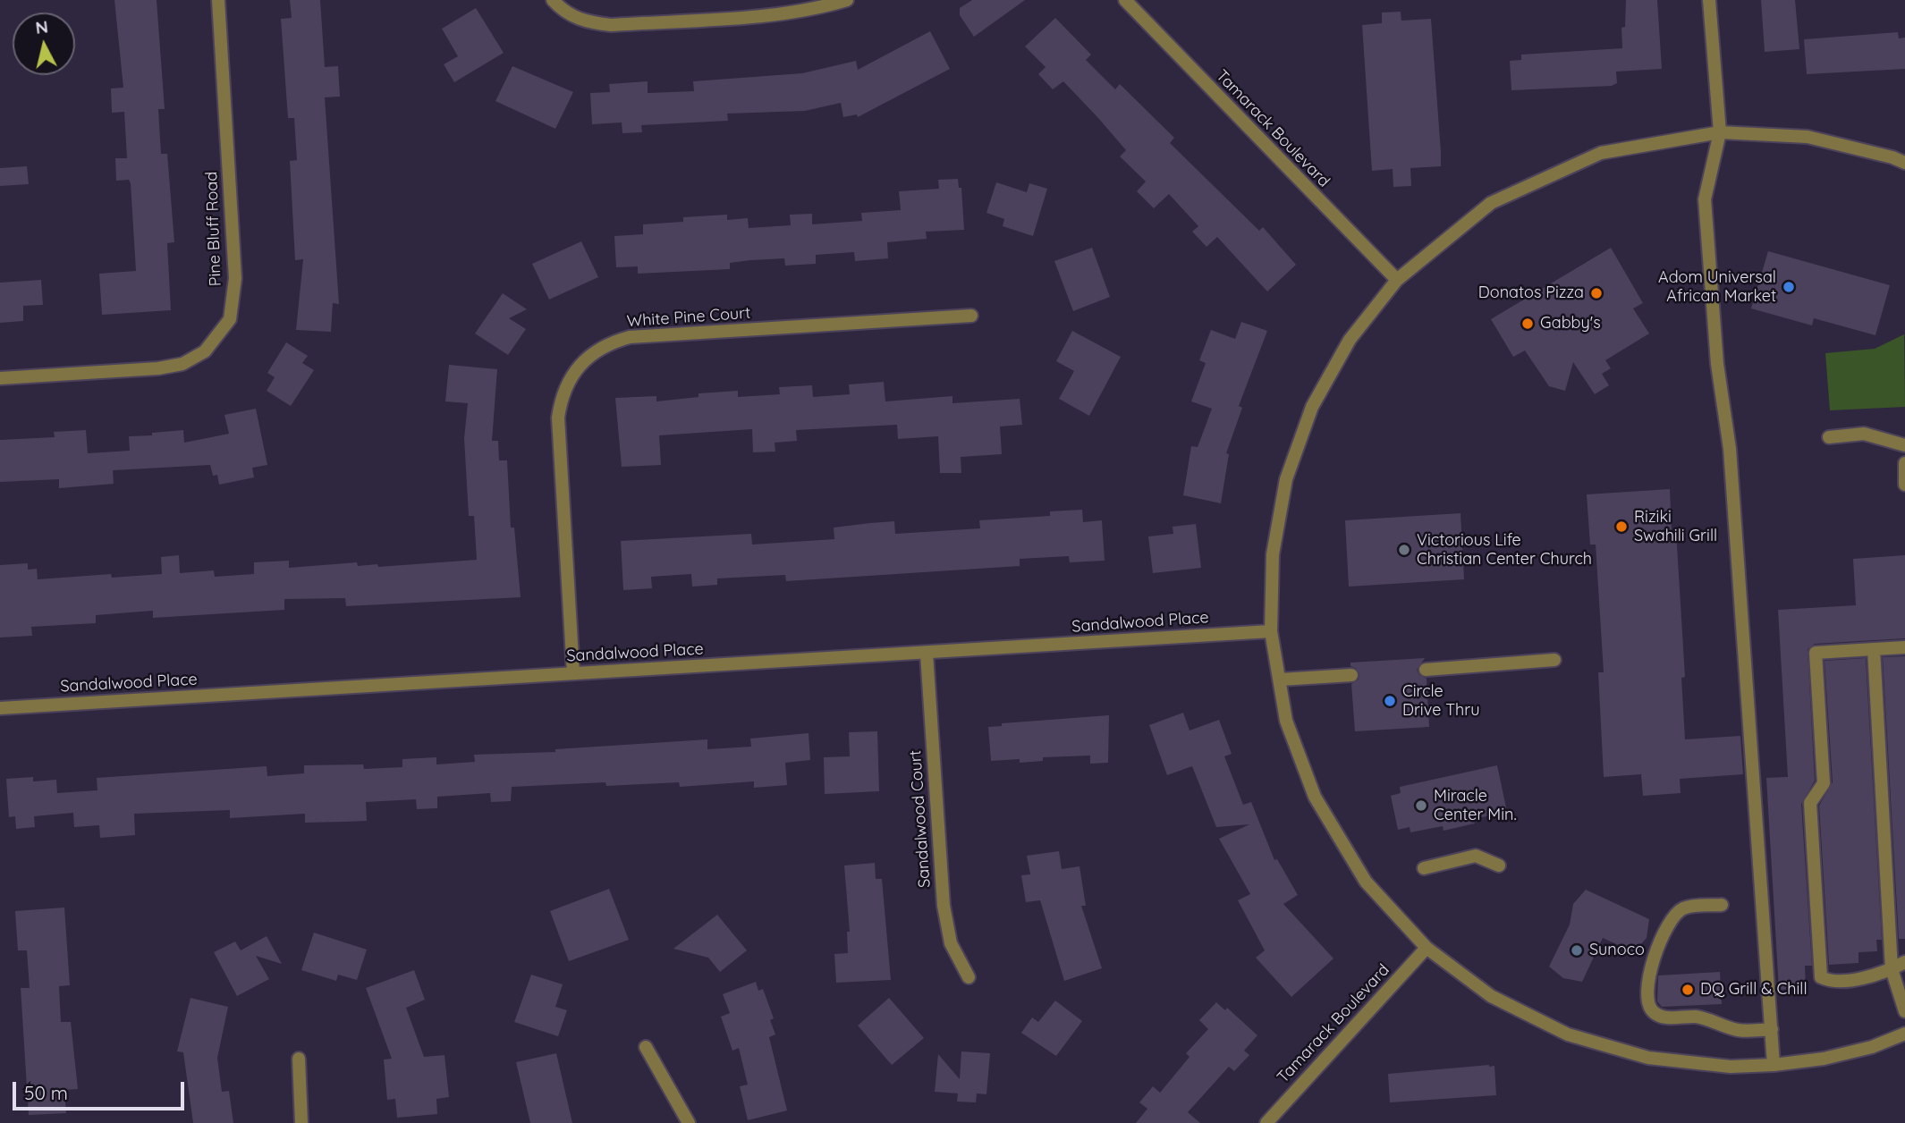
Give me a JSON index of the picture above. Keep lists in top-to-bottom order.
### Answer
{
  "streets": {
    "street": [
      "Tamarack Boulevard",
      "Pine Bluff Road",
      "White Pine Court",
      "Sandalwood Place",
      "Sandalwood Court"
    ]
  },
  "crossings": [
    ["White Pine Court", "Sandalwood Place"],
    ["Sandalwood Place", "Sandalwood Court"]
  ],
  "places": [
    "Adom Universal African Market",
    "Donatos Pizza",
    "Gabby's",
    "Riziki Swahili Grill",
    "Victorious Life Christian Center Church",
    "Circle Drive Thru",
    "Miracle Center Min.",
    "Sunoco",
    "DQ Grill & Chill"
  ],
  "scale_bar": "50 m",
  "north": "top"
}
